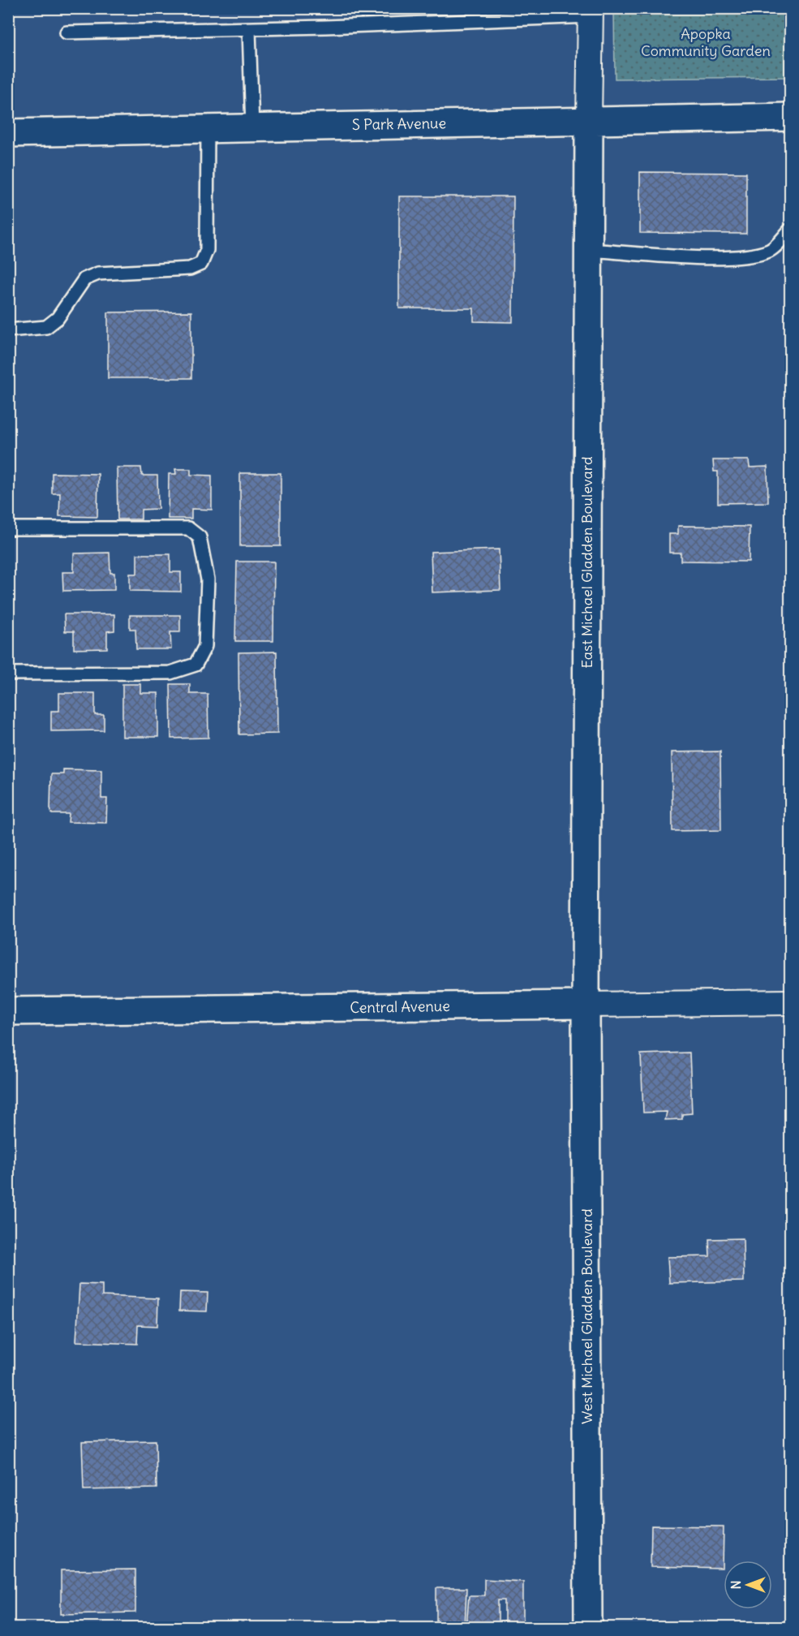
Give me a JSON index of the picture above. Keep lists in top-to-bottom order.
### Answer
{
  "streets": {
    "main road": [
      "S Park Avenue",
      "East Michael Gladden Boulevard",
      "Central Avenue",
      "West Michael Gladden Boulevard"
    ]
  },
  "crossings": [
    ["S Park Avenue", "East Michael Gladden Boulevard"],
    ["East Michael Gladden Boulevard", "Central Avenue"],
    ["East Michael Gladden Boulevard", "West Michael Gladden Boulevard"],
    ["Central Avenue", "West Michael Gladden Boulevard"]
  ],
  "parks": ["Apopka Community Garden"],
  "north": "left"
}
